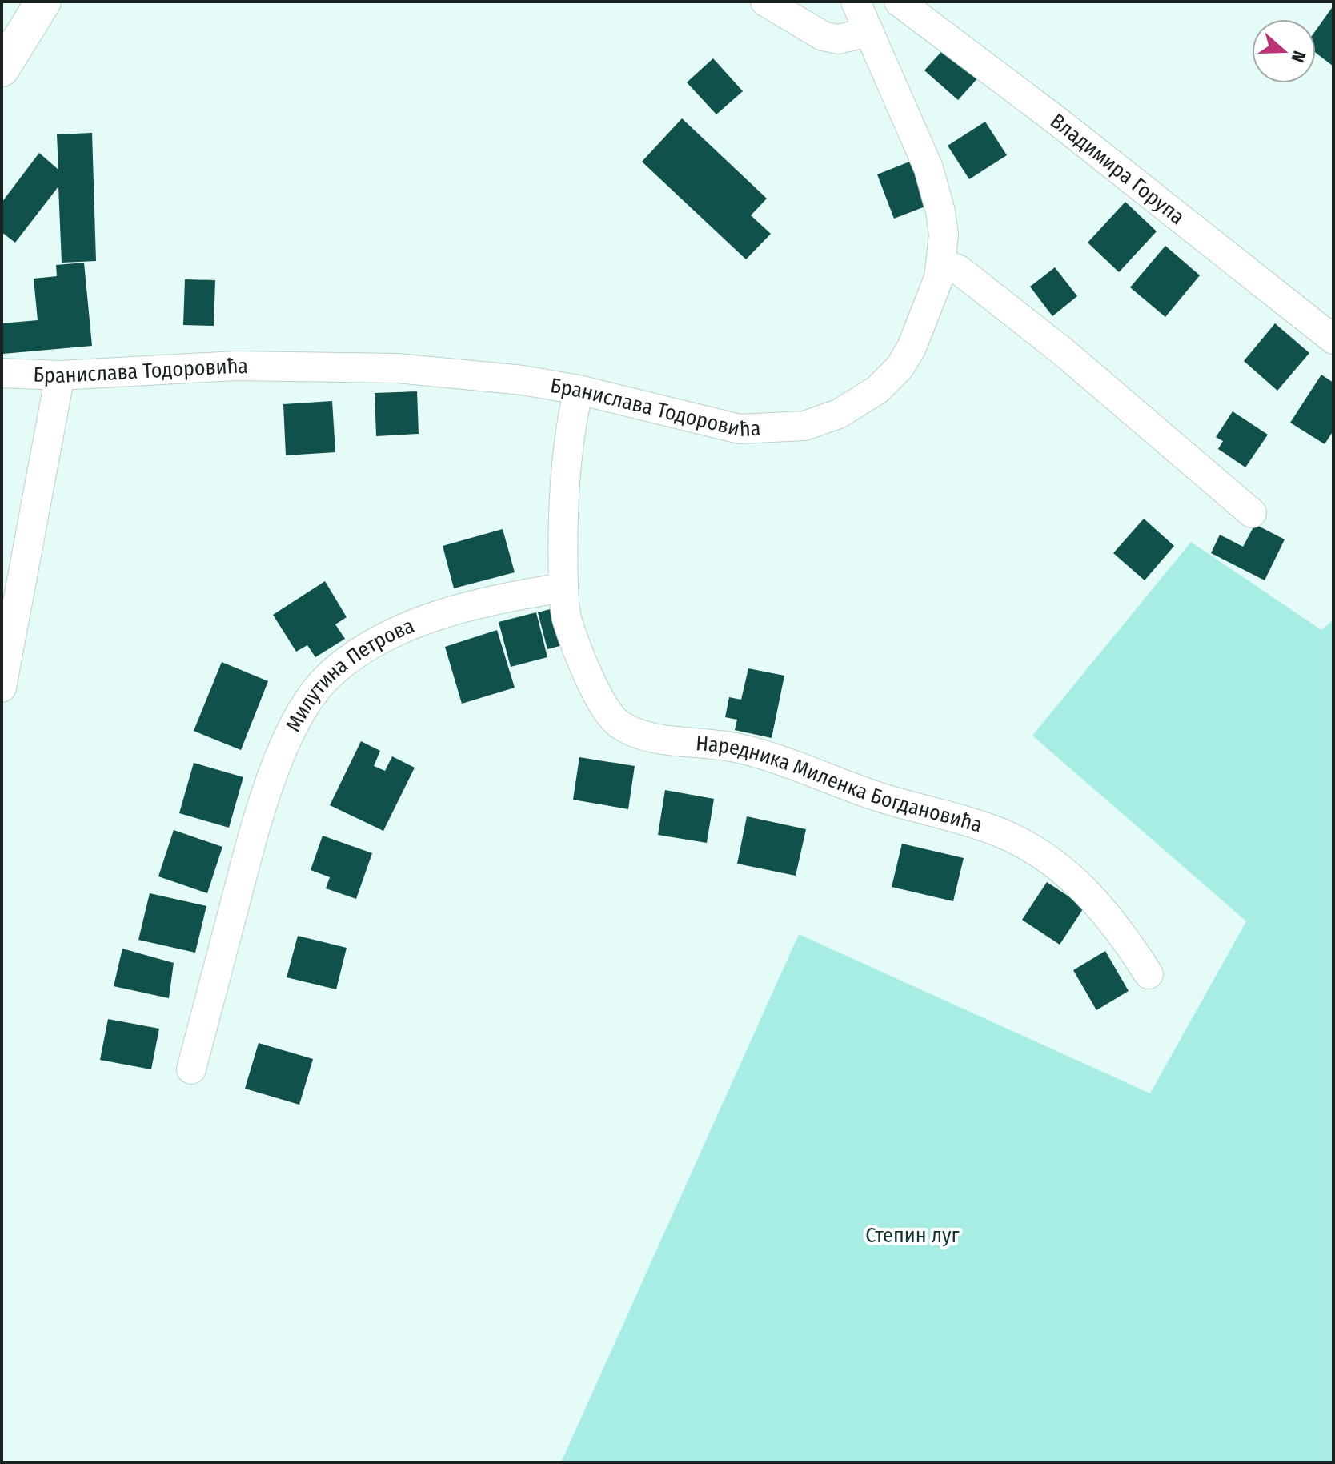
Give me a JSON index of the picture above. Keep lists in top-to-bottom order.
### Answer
{
  "streets": {
    "street": [
      "Владимира Горупа",
      "Бранислава Тодоровића",
      "Милутина Петрова",
      "Наредника Миленка Богдановића"
    ]
  },
  "crossings": [
    ["Милутина Петрова", "Наредника Миленка Богдановића"]
  ],
  "parks": ["Степин луг"],
  "north": "right"
}
